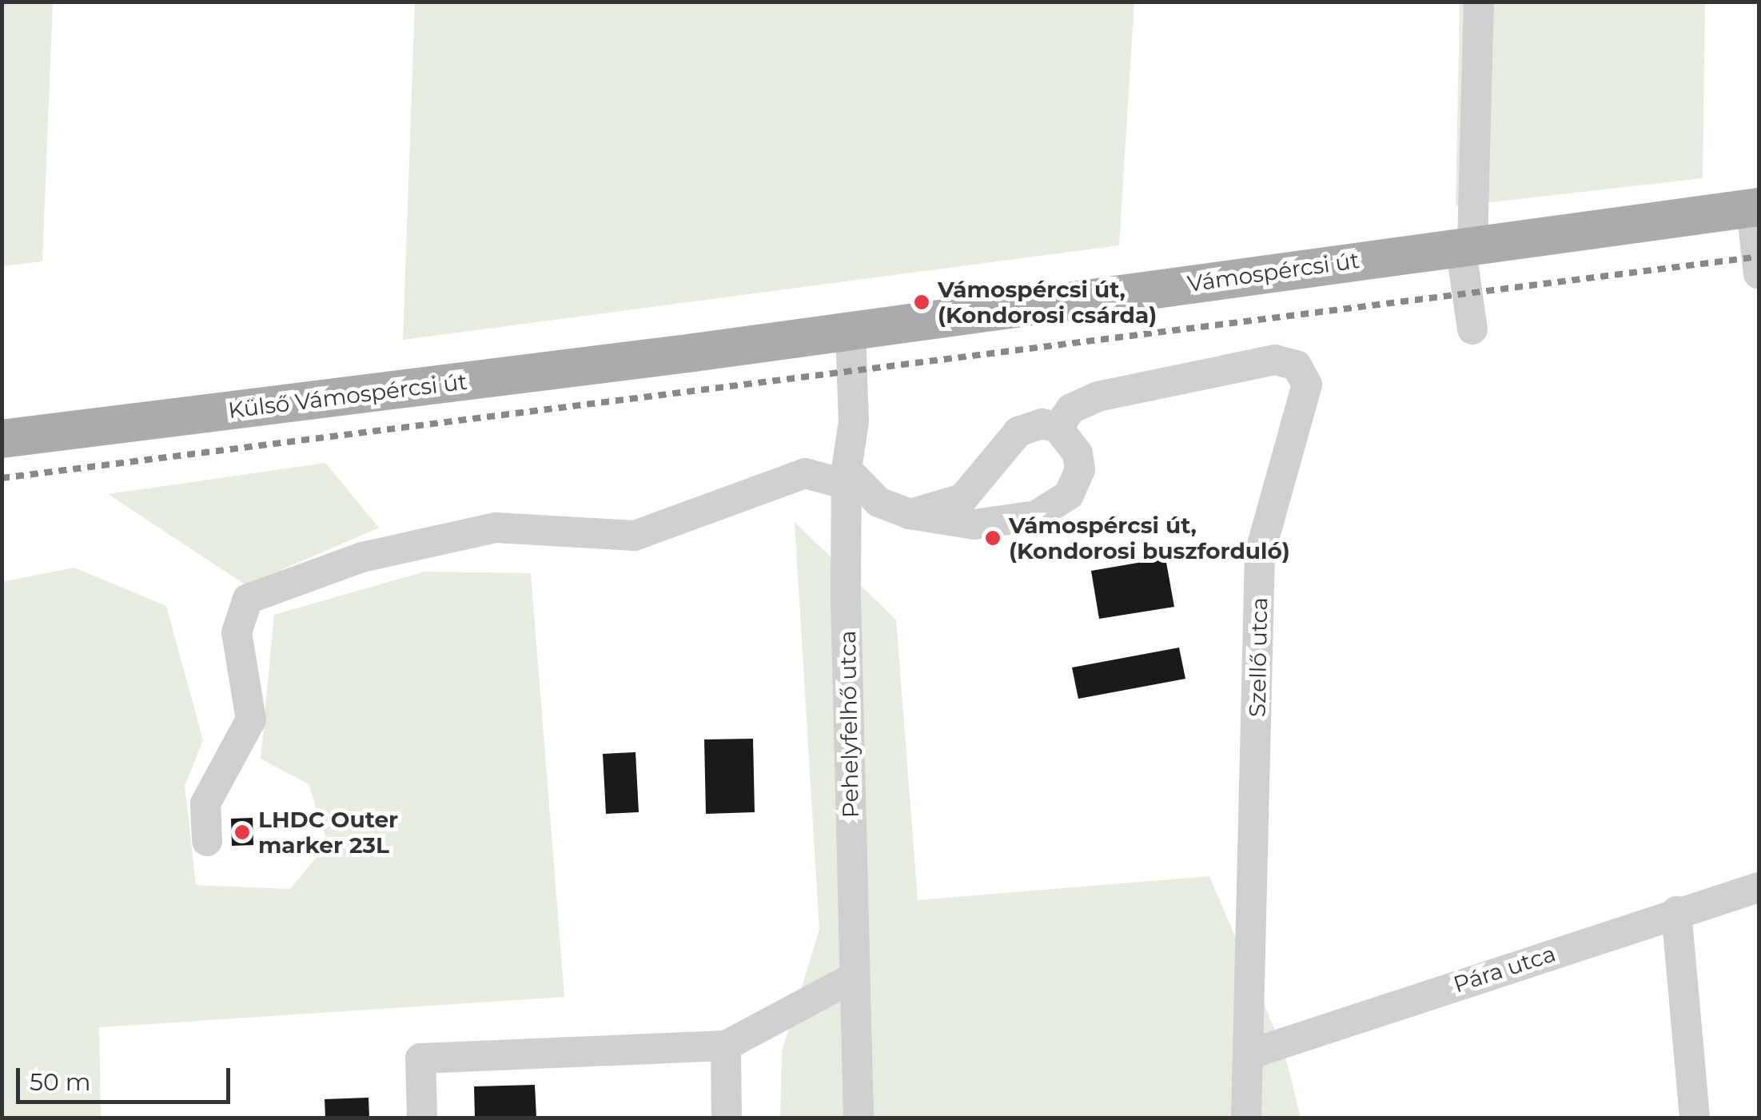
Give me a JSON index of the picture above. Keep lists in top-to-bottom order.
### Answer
{
  "streets": {
    "main road": ["Vámospércsi út", "Külső Vámospércsi út"],
    "street": ["Szellő utca", "Pehelyfelhő utca", "Pára utca"]
  },
  "crossings": [
    ["Vámospércsi út", "Külső Vámospércsi út"],
    ["Vámospércsi út", "Pehelyfelhő utca"],
    ["Szellő utca", "Pára utca"]
  ],
  "places": ["Vámospércsi út, (Kondorosi csárda)", "Vámospércsi út, (Kondorosi buszforduló)", "LHDC Outer marker 23L"],
  "scale_bar": "50 m"
}
